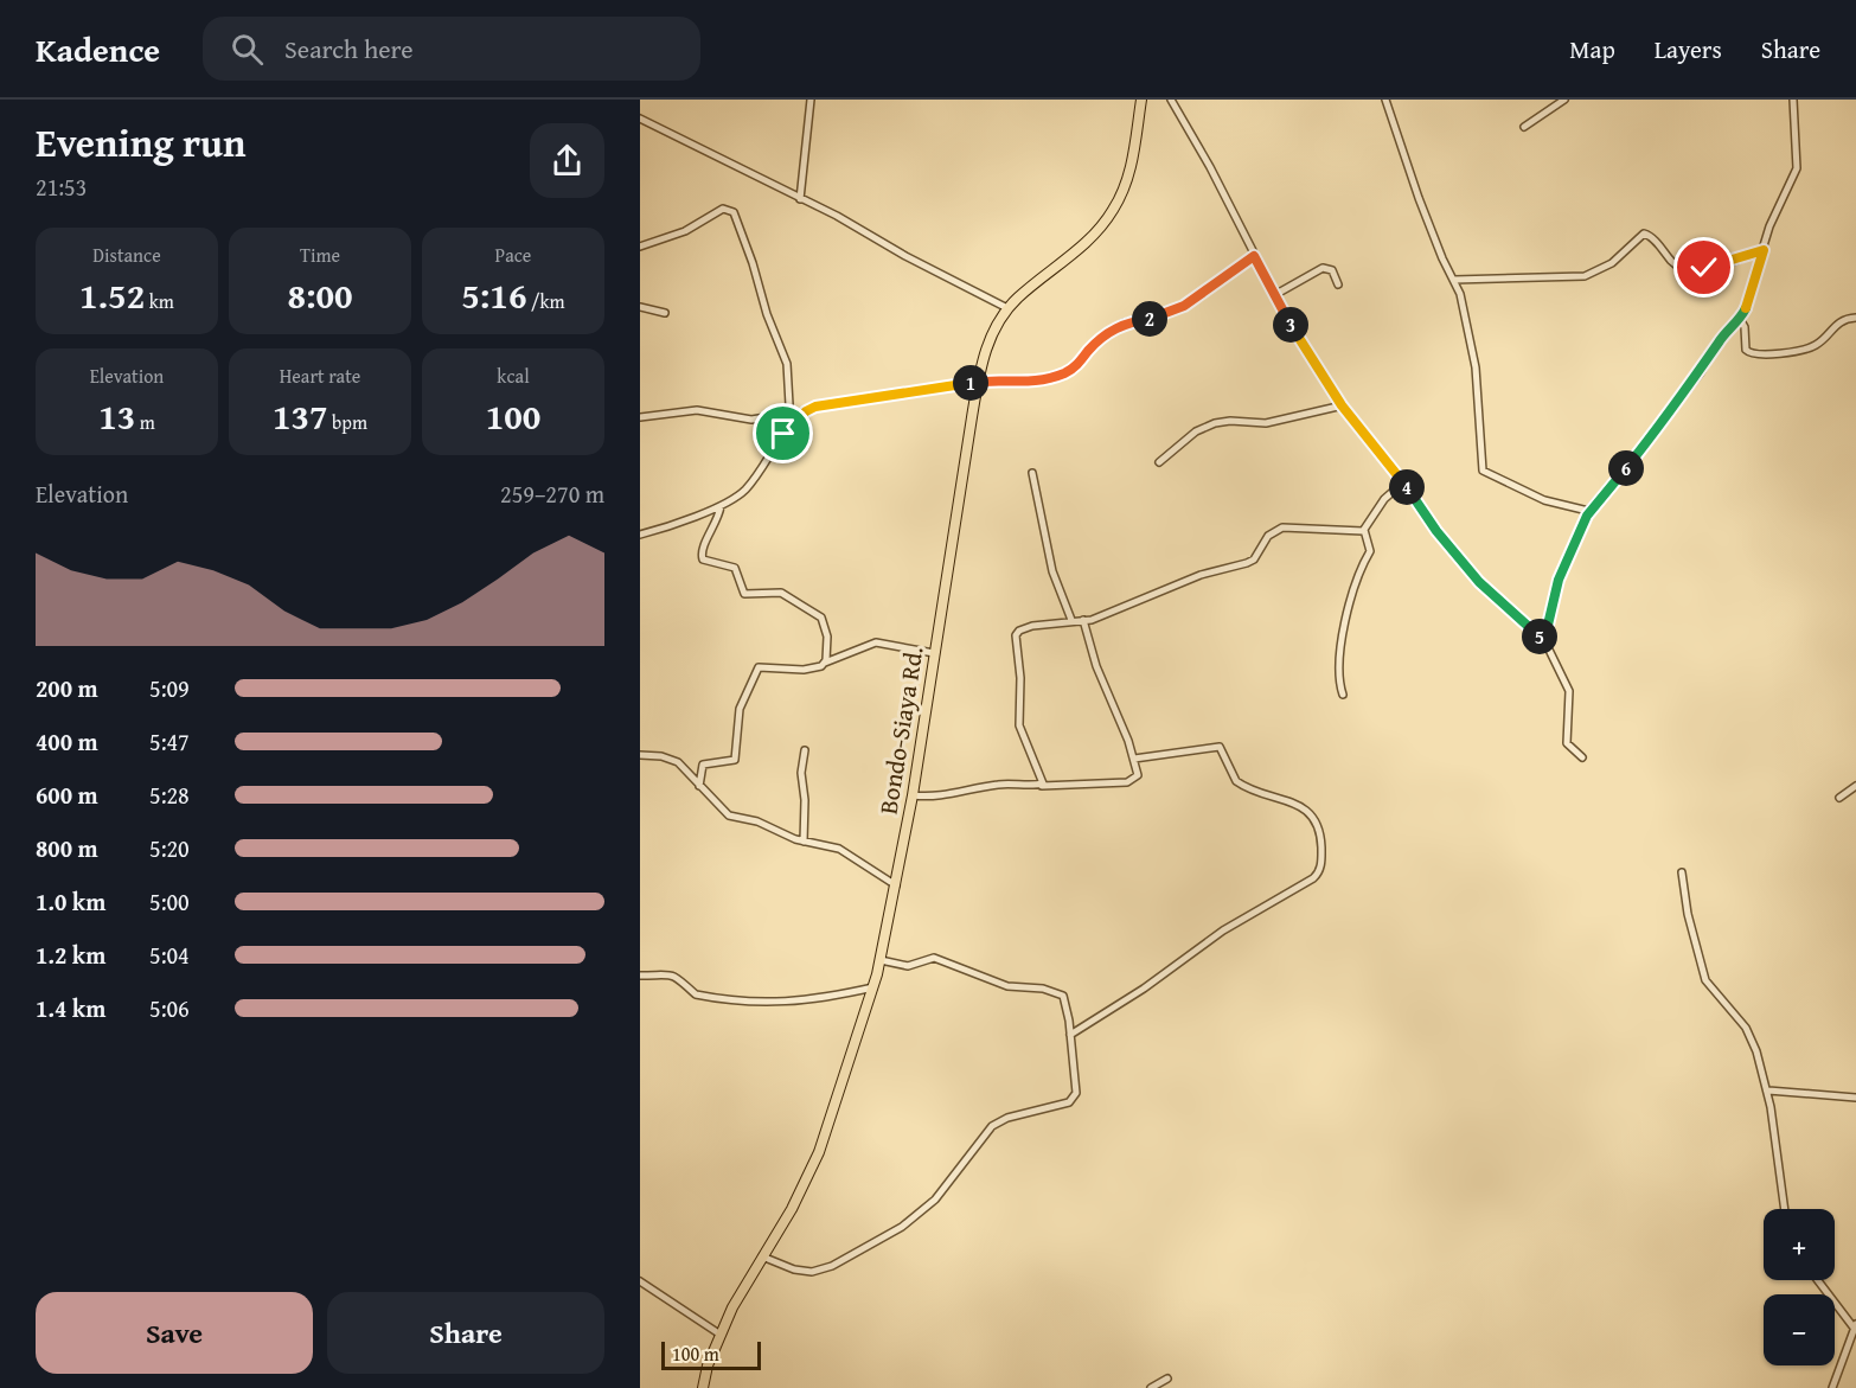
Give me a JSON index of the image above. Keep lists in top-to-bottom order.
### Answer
{
  "streets": {
    "highway": ["Bondo-Siaya Rd."]
  },
  "scale_bar": "100 m",
  "page": {
    "header": "Kadence",
    "search": "Search here",
    "nav": ["Map", "Layers", "Share"],
    "heading": ["Evening run", "21:53"],
    "stats": [
      ["Distance", "1.52 km"],
      ["Time", "8:00"],
      ["Pace", "5:16 /km"],
      ["Elevation", "13 m"],
      ["Heart rate", "137 bpm"],
      ["kcal", "100"]
    ],
    "pins": [
      "2",
      "3",
      "1",
      "6",
      "4",
      "5"
    ],
    "chart": ["Elevation", "259–270 m"],
    "list": [
      {
        "name": "200 m",
        "note": "5:09"
      },
      {
        "name": "400 m",
        "note": "5:47"
      },
      {
        "name": "600 m",
        "note": "5:28"
      },
      {
        "name": "800 m",
        "note": "5:20"
      },
      {
        "name": "1.0 km",
        "note": "5:00"
      },
      {
        "name": "1.2 km",
        "note": "5:04"
      },
      {
        "name": "1.4 km",
        "note": "5:06"
      }
    ],
    "map_buttons": ["+", "−"],
    "buttons": ["Save", "Share"],
    "scale": "100 m"
  }
}
